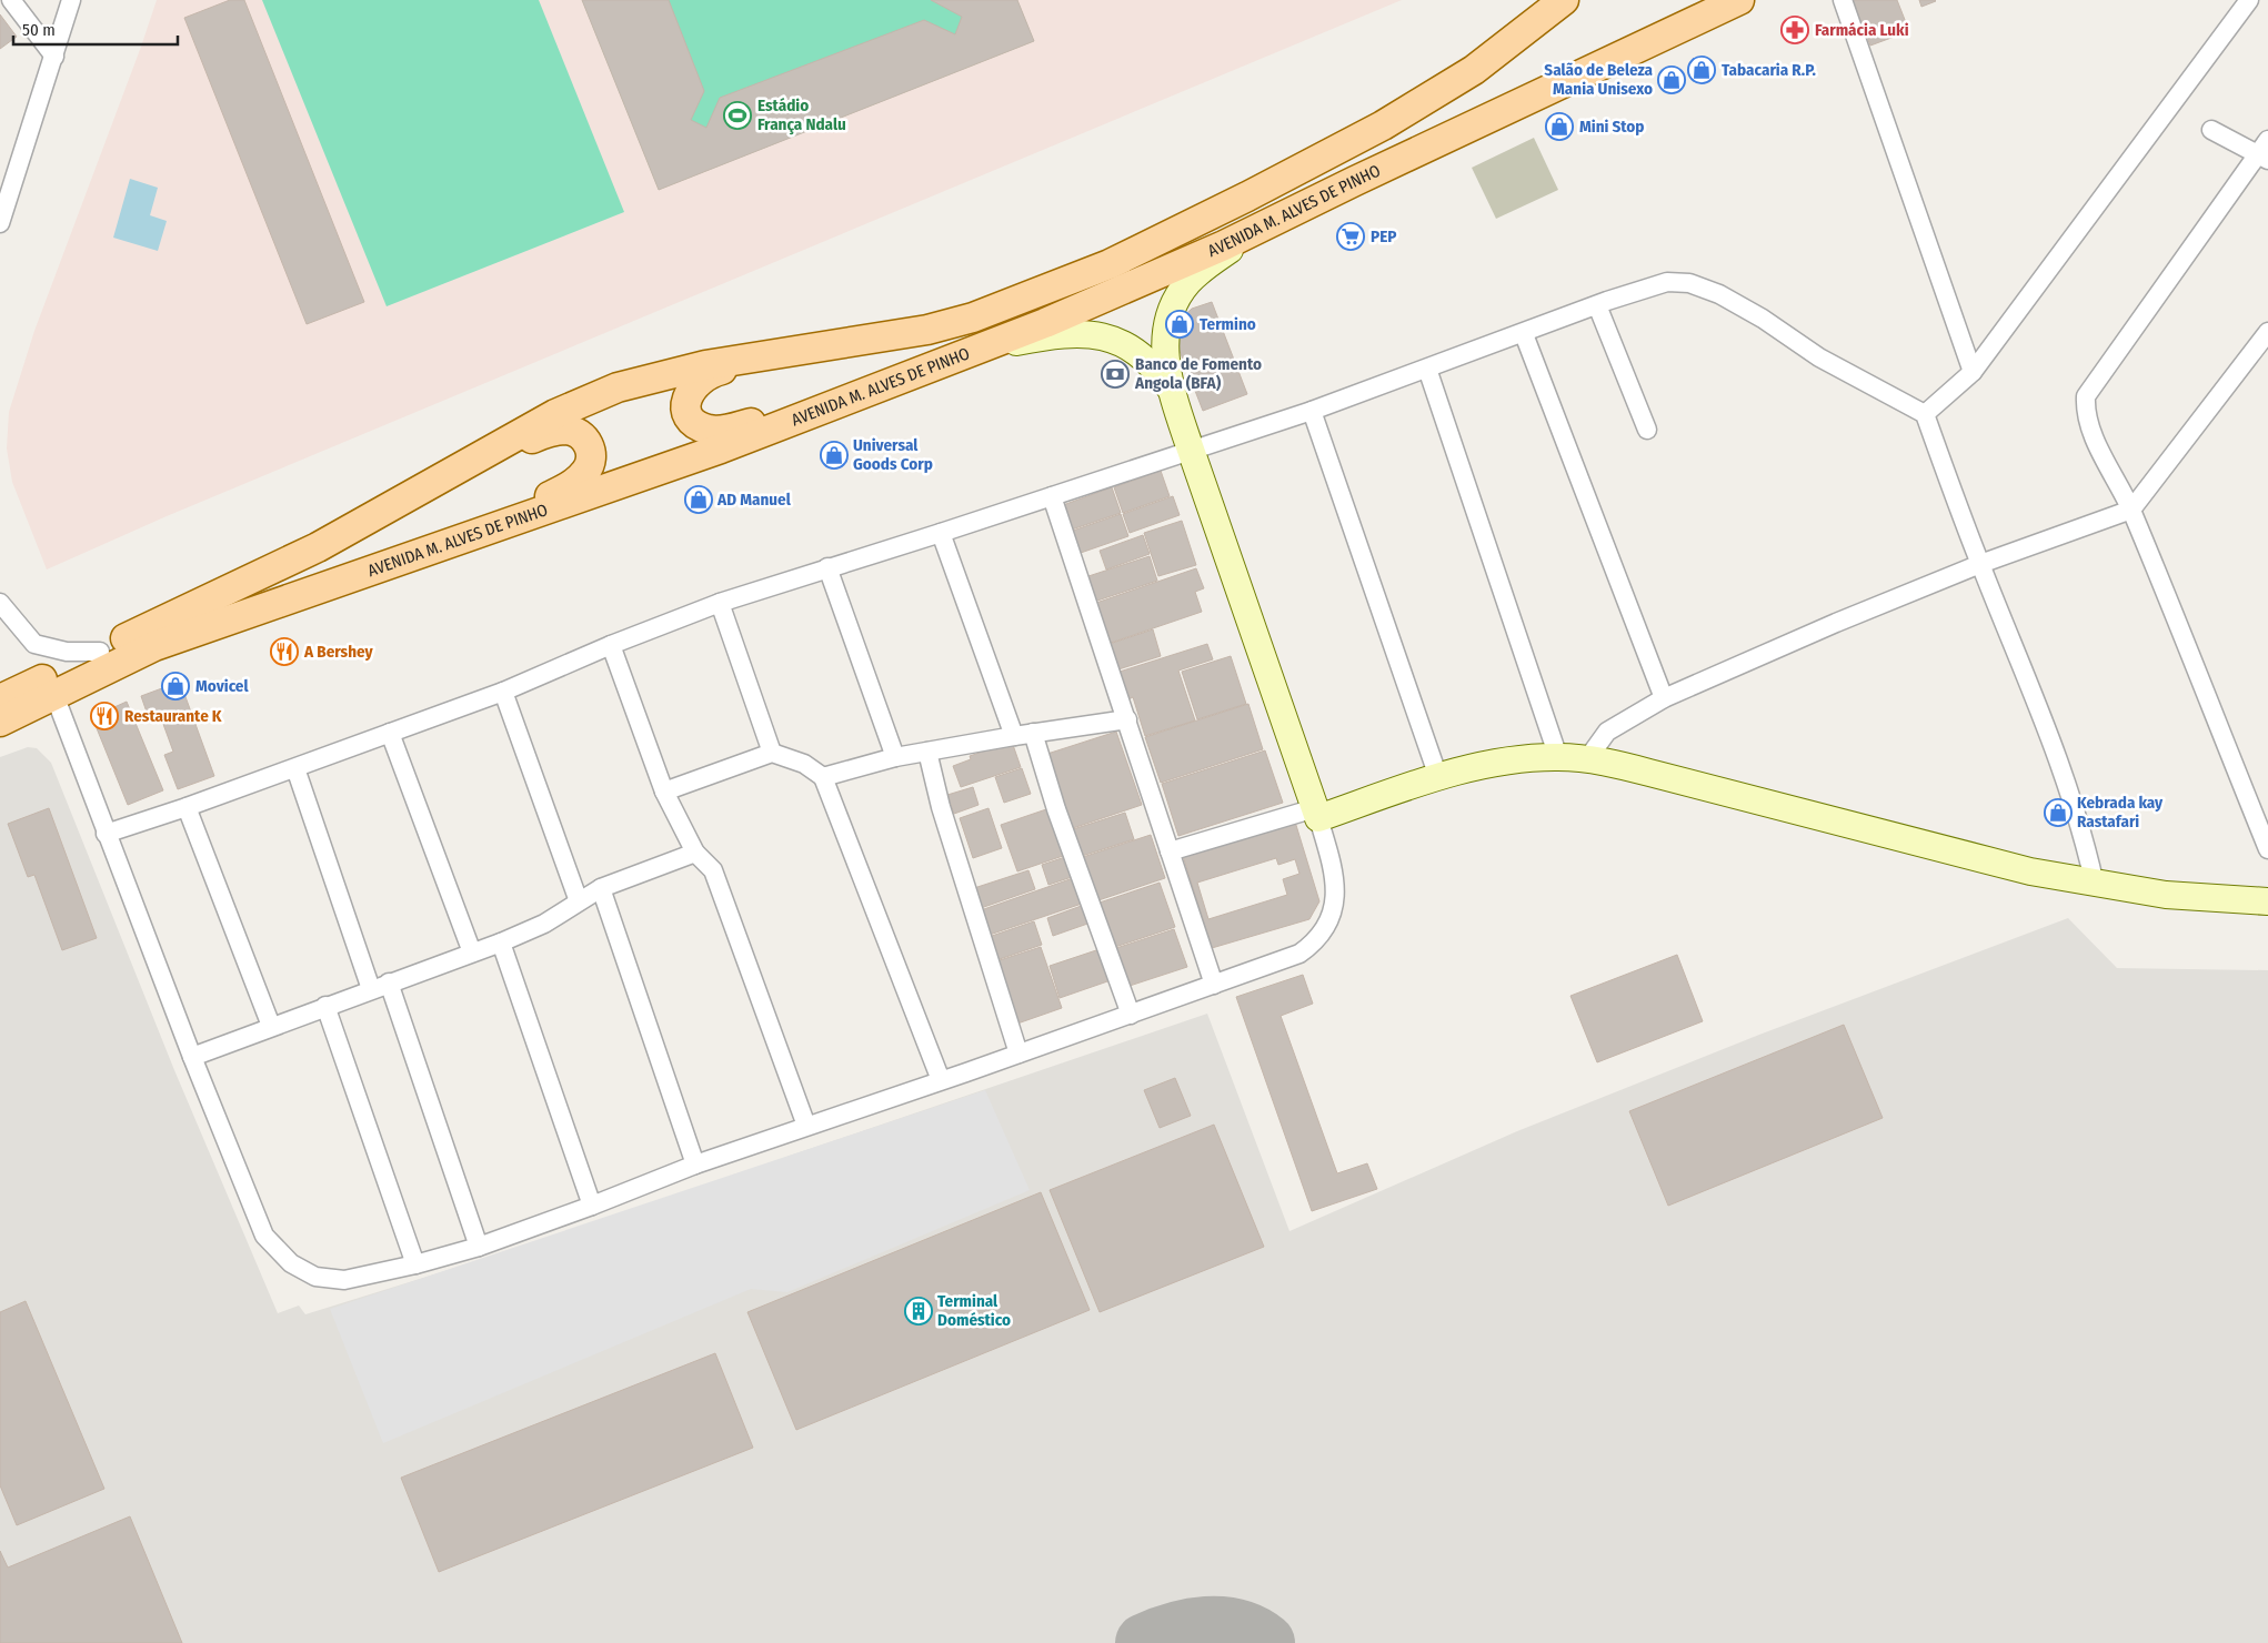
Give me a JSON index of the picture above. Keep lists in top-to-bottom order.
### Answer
{
  "streets": {
    "main road": ["AVENIDA M. ALVES DE PINHO"]
  },
  "places": {
    "pharmacy": ["Farmácia Luki"],
    "shop": [
      "Tabacaria R.P.",
      "Salão de Beleza Mania Unisexo",
      "Mini Stop",
      "Termino",
      "Universal Goods Corp",
      "AD Manuel",
      "Movicel",
      "Kebrada kay Rastafari"
    ],
    "sports": ["Estádio França Ndalu"],
    "supermarket": ["PEP"],
    "bank": ["Banco de Fomento Angola (BFA)"],
    "restaurant": ["A Bershey", "Restaurante K"],
    "building": ["Terminal Doméstico"]
  },
  "scale_bar": "50 m"
}
